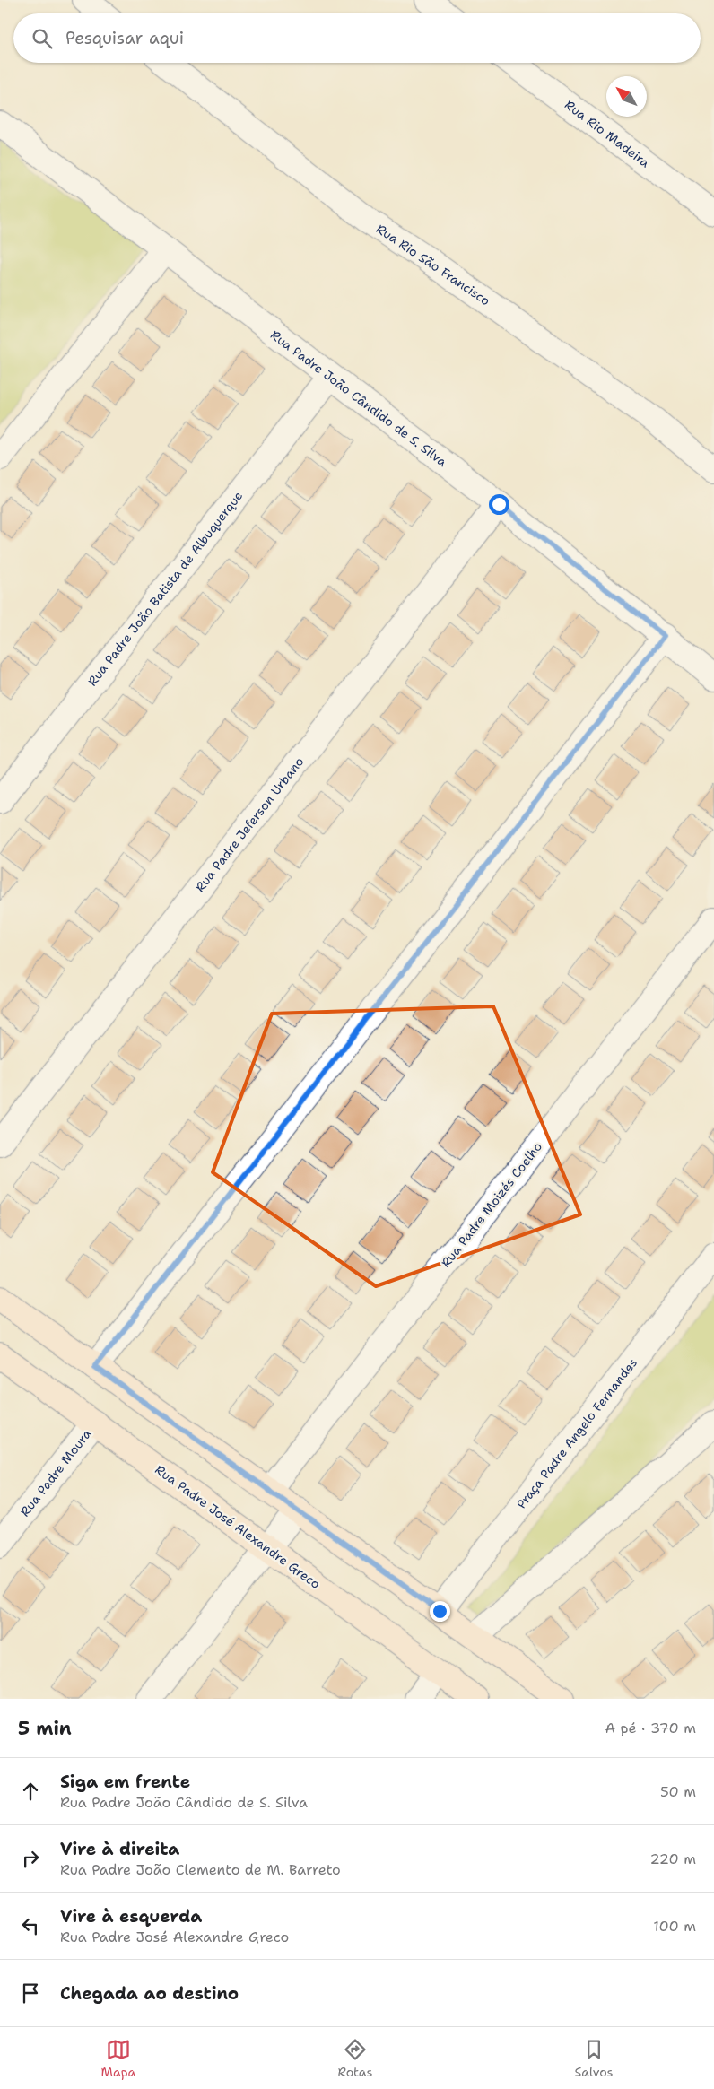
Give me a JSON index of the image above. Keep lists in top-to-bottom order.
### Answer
{
  "streets": {
    "street": [
      "Rua Rio Madeira",
      "Rua Rio São Francisco",
      "Rua Padre João Cândido de S. Silva",
      "Rua Padre João Batista de Albuquerque",
      "Rua Padre Jeferson Urbano",
      "Rua Padre Moizés Coelho",
      "Praça Padre Angelo Fernandes",
      "Rua Padre Moura",
      "Rua Padre José Alexandre Greco"
    ]
  },
  "crossings": [
    ["Rua Padre João Cândido de S. Silva", "Rua Padre João Batista de Albuquerque"],
    ["Rua Padre João Cândido de S. Silva", "Rua Padre Jeferson Urbano"],
    ["Rua Padre Moura", "Rua Padre José Alexandre Greco"]
  ],
  "north": "top left",
  "page": {
    "search": "Pesquisar aqui",
    "heading": ["5 min", "A pé · 370 m"],
    "list": [
      ["Siga em frente", "Rua Padre João Cândido de S. Silva", "50 m"],
      ["Vire à direita", "Rua Padre João Clemento de M. Barreto", "220 m"],
      ["Vire à esquerda", "Rua Padre José Alexandre Greco", "100 m"],
      "Chegada ao destino"
    ],
    "nav": ["Mapa", "Rotas", "Salvos"]
  }
}
